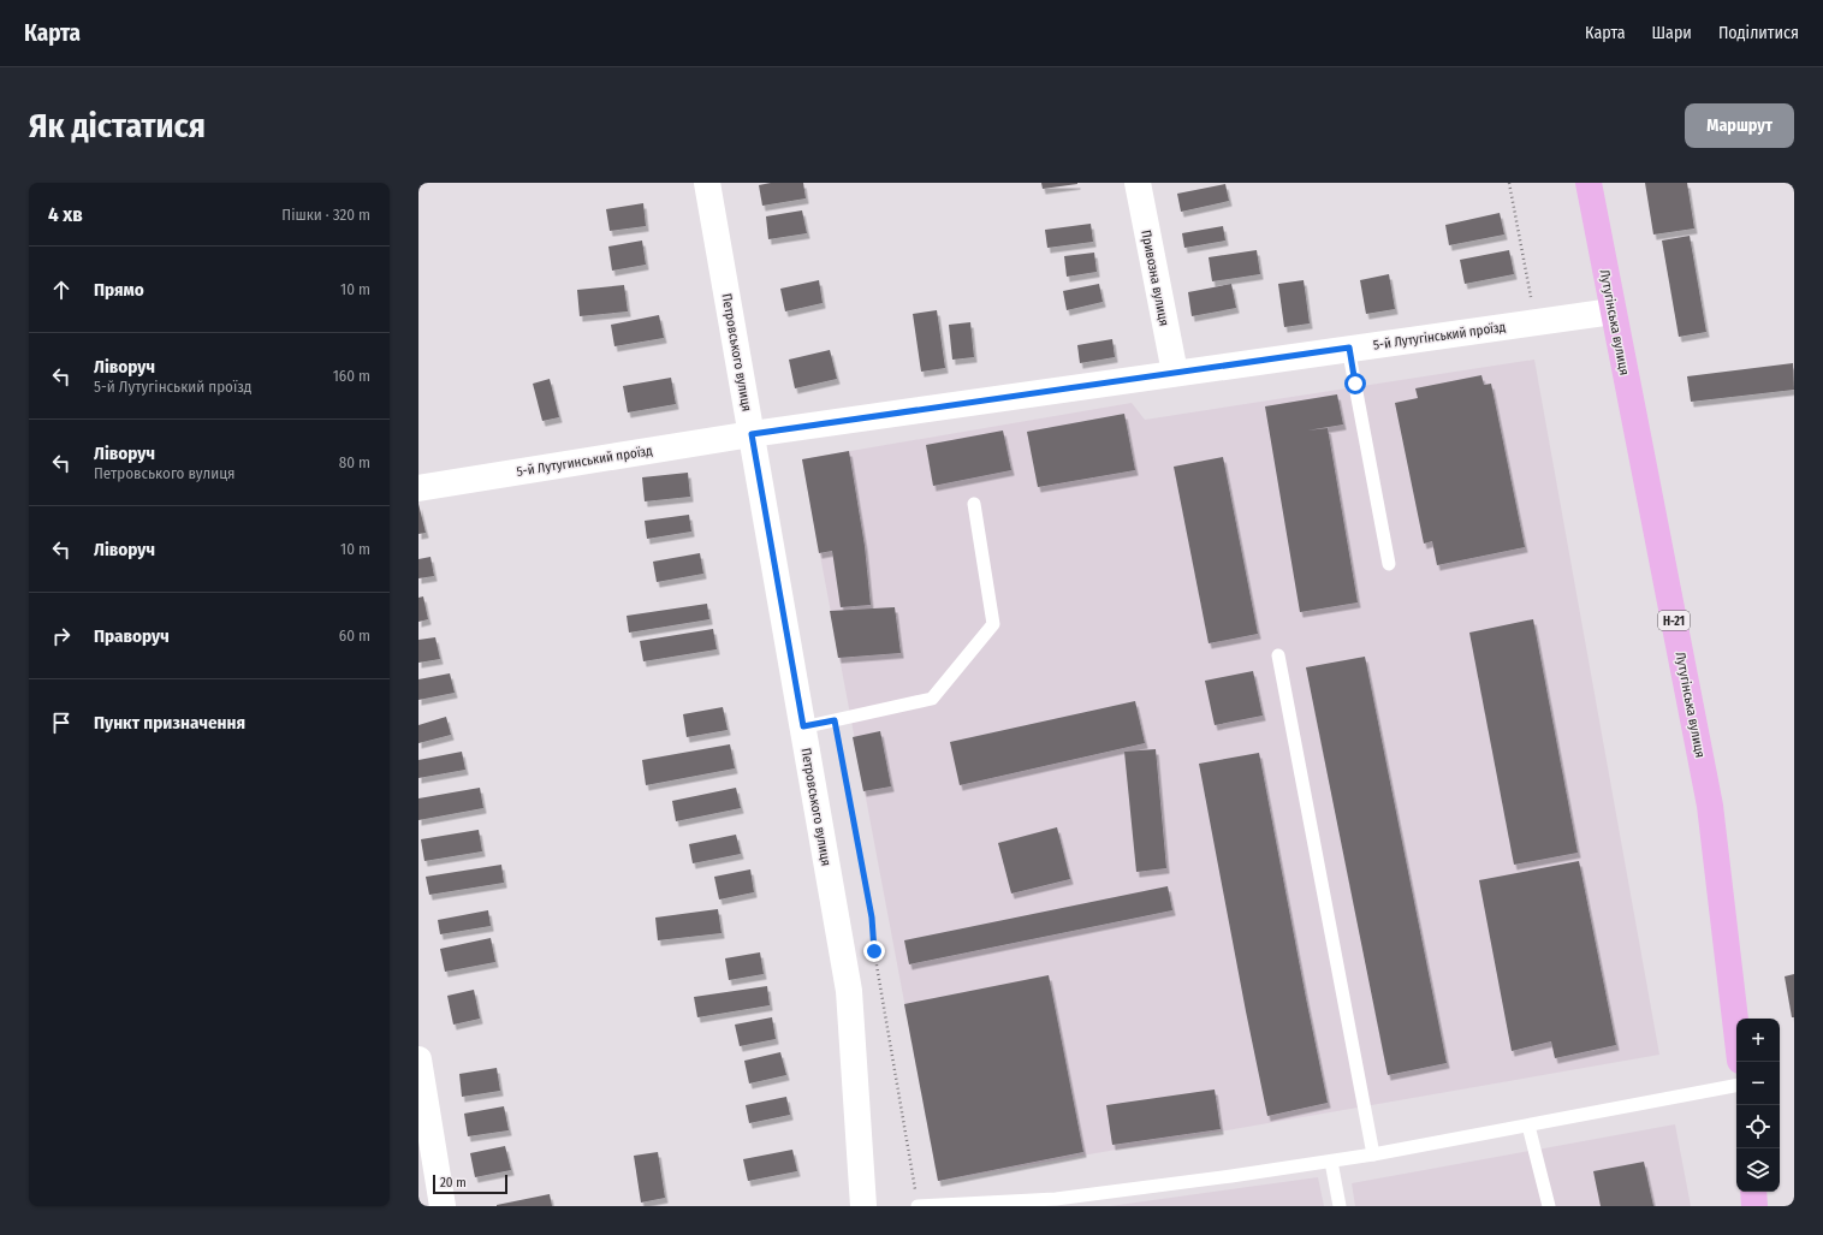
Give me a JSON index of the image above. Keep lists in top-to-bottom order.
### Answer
{
  "streets": {
    "main road": ["Лутугінська вулиця", "Н-21"],
    "street": [
      "Привозна вулиця",
      "5-й Лутугінський проїзд",
      "Петровського вулиця",
      "5-й Лутугинський проїзд"
    ]
  },
  "crossings": [
    ["Привозна вулиця", "5-й Лутугінський проїзд"],
    ["Лутугінська вулиця", "5-й Лутугінський проїзд"],
    ["5-й Лутугінський проїзд", "Петровського вулиця"],
    ["5-й Лутугінський проїзд", "5-й Лутугинський проїзд"],
    ["Петровського вулиця", "5-й Лутугинський проїзд"]
  ],
  "scale_bar": "20 m",
  "page": {
    "header": "Карта",
    "nav": ["Карта", "Шари", "Поділитися"],
    "buttons": "Маршрут",
    "title": "Як дістатися",
    "heading": ["4 хв", "Пішки · 320 m"],
    "list": [
      ["Прямо", "10 m"],
      ["Ліворуч", "5-й Лутугінський проїзд", "160 m"],
      ["Ліворуч", "Петровського вулиця", "80 m"],
      ["Ліворуч", "10 m"],
      ["Праворуч", "60 m"],
      "Пункт призначення"
    ],
    "map_buttons": ["+", "−"],
    "scale": "20 m"
  }
}
